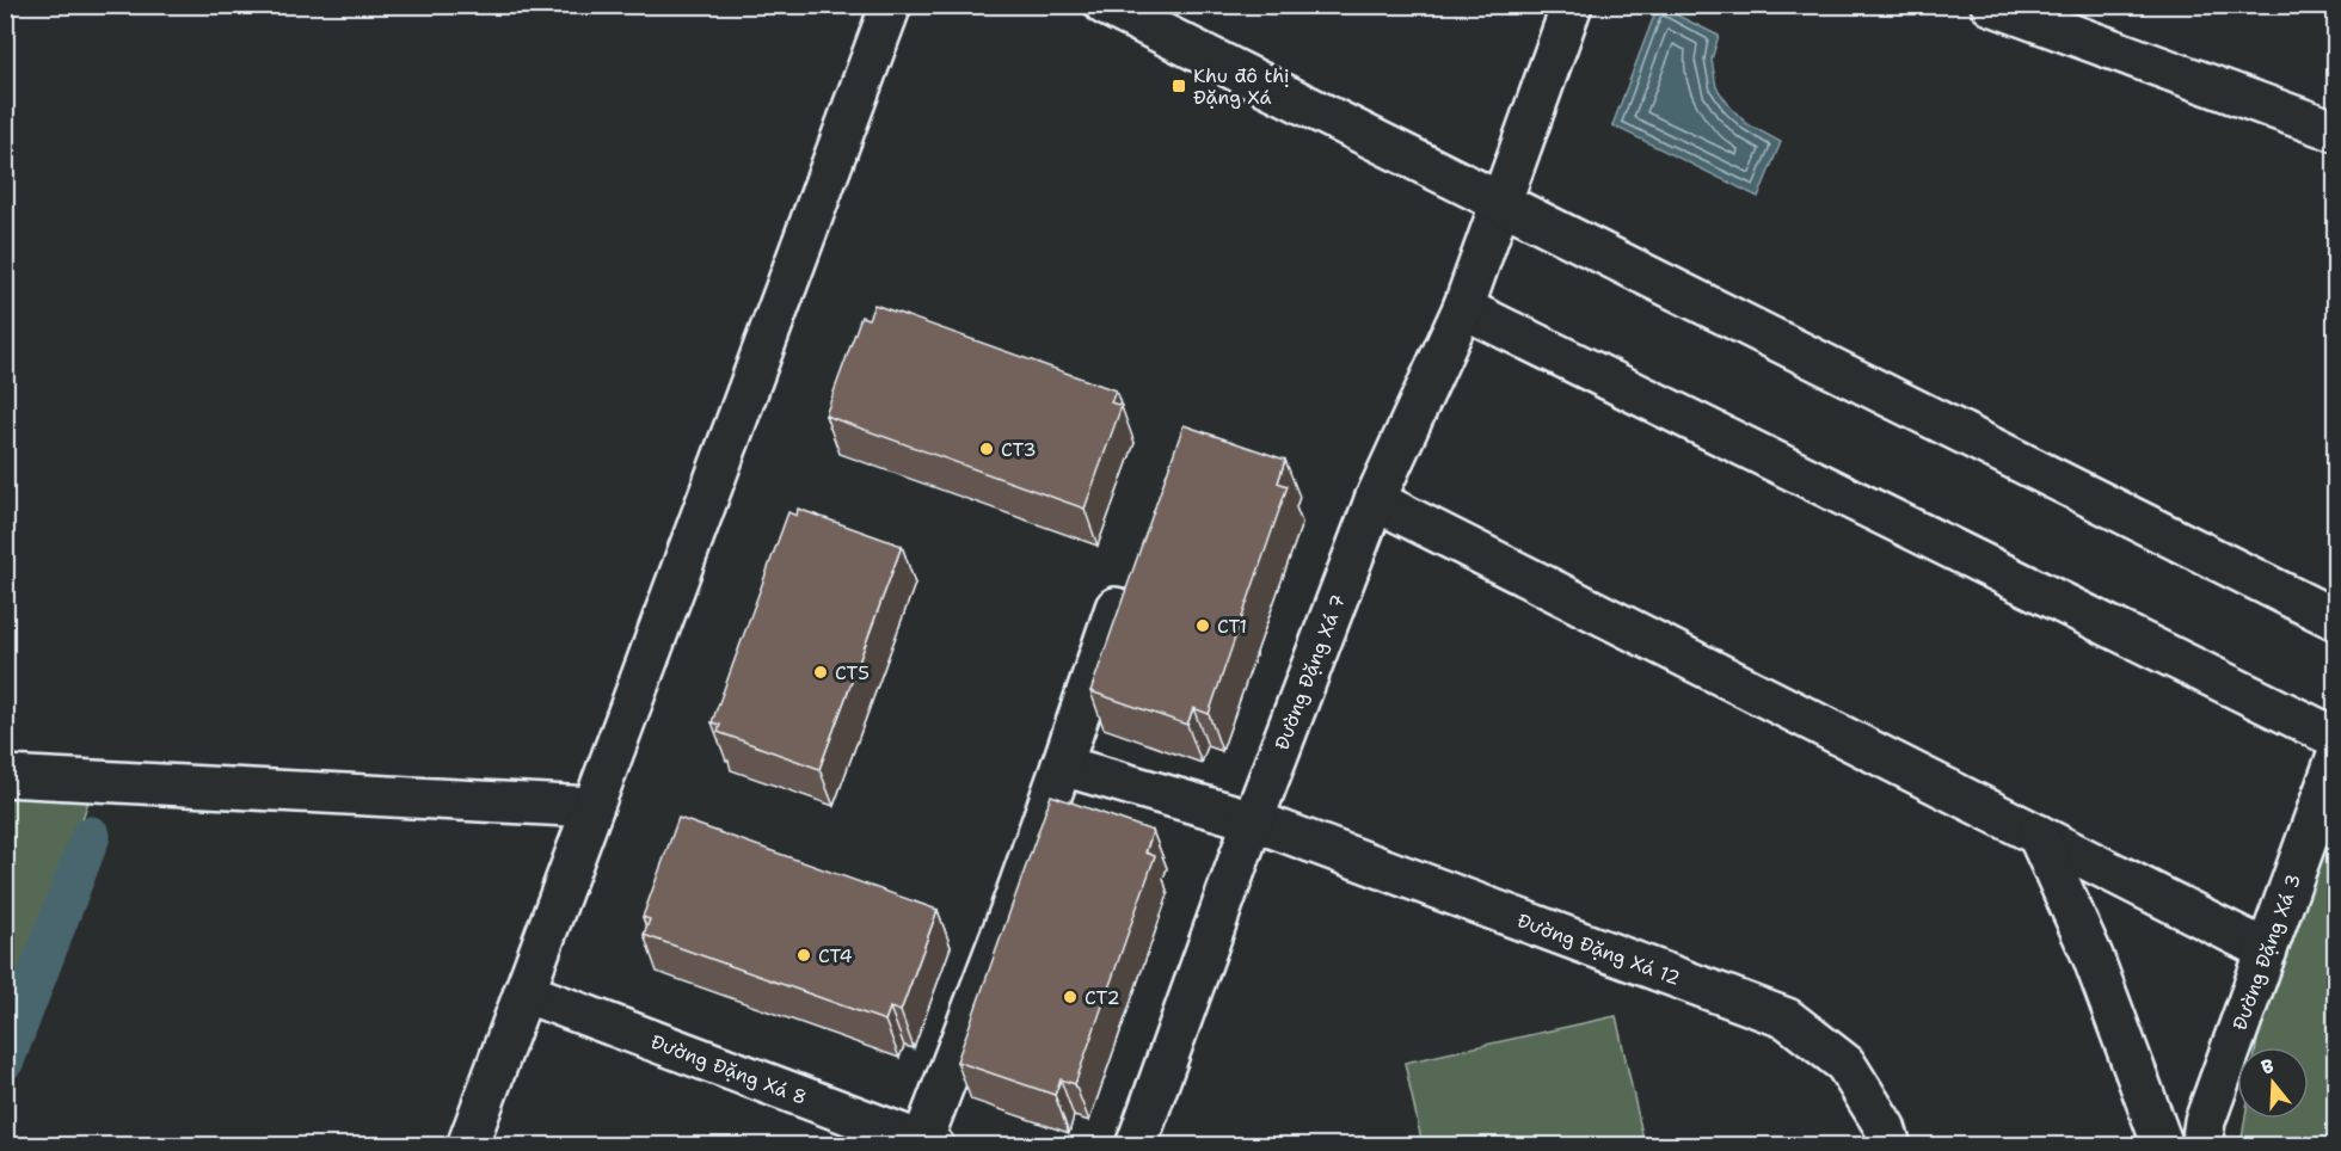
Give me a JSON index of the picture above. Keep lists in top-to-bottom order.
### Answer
{
  "streets": {
    "street": [
      "Đường Đặng Xá 7",
      "Đường Đặng Xá 12",
      "Đường Đặng Xá 3",
      "Đường Đặng Xá 8"
    ]
  },
  "crossings": [
    ["Đường Đặng Xá 7", "Đường Đặng Xá 12"]
  ],
  "places": {
    "transit": ["Khu đô thị Đặng Xá"],
    "other": [
      "CT3",
      "CT1",
      "CT5",
      "CT4",
      "CT2"
    ]
  },
  "north": "top"
}
